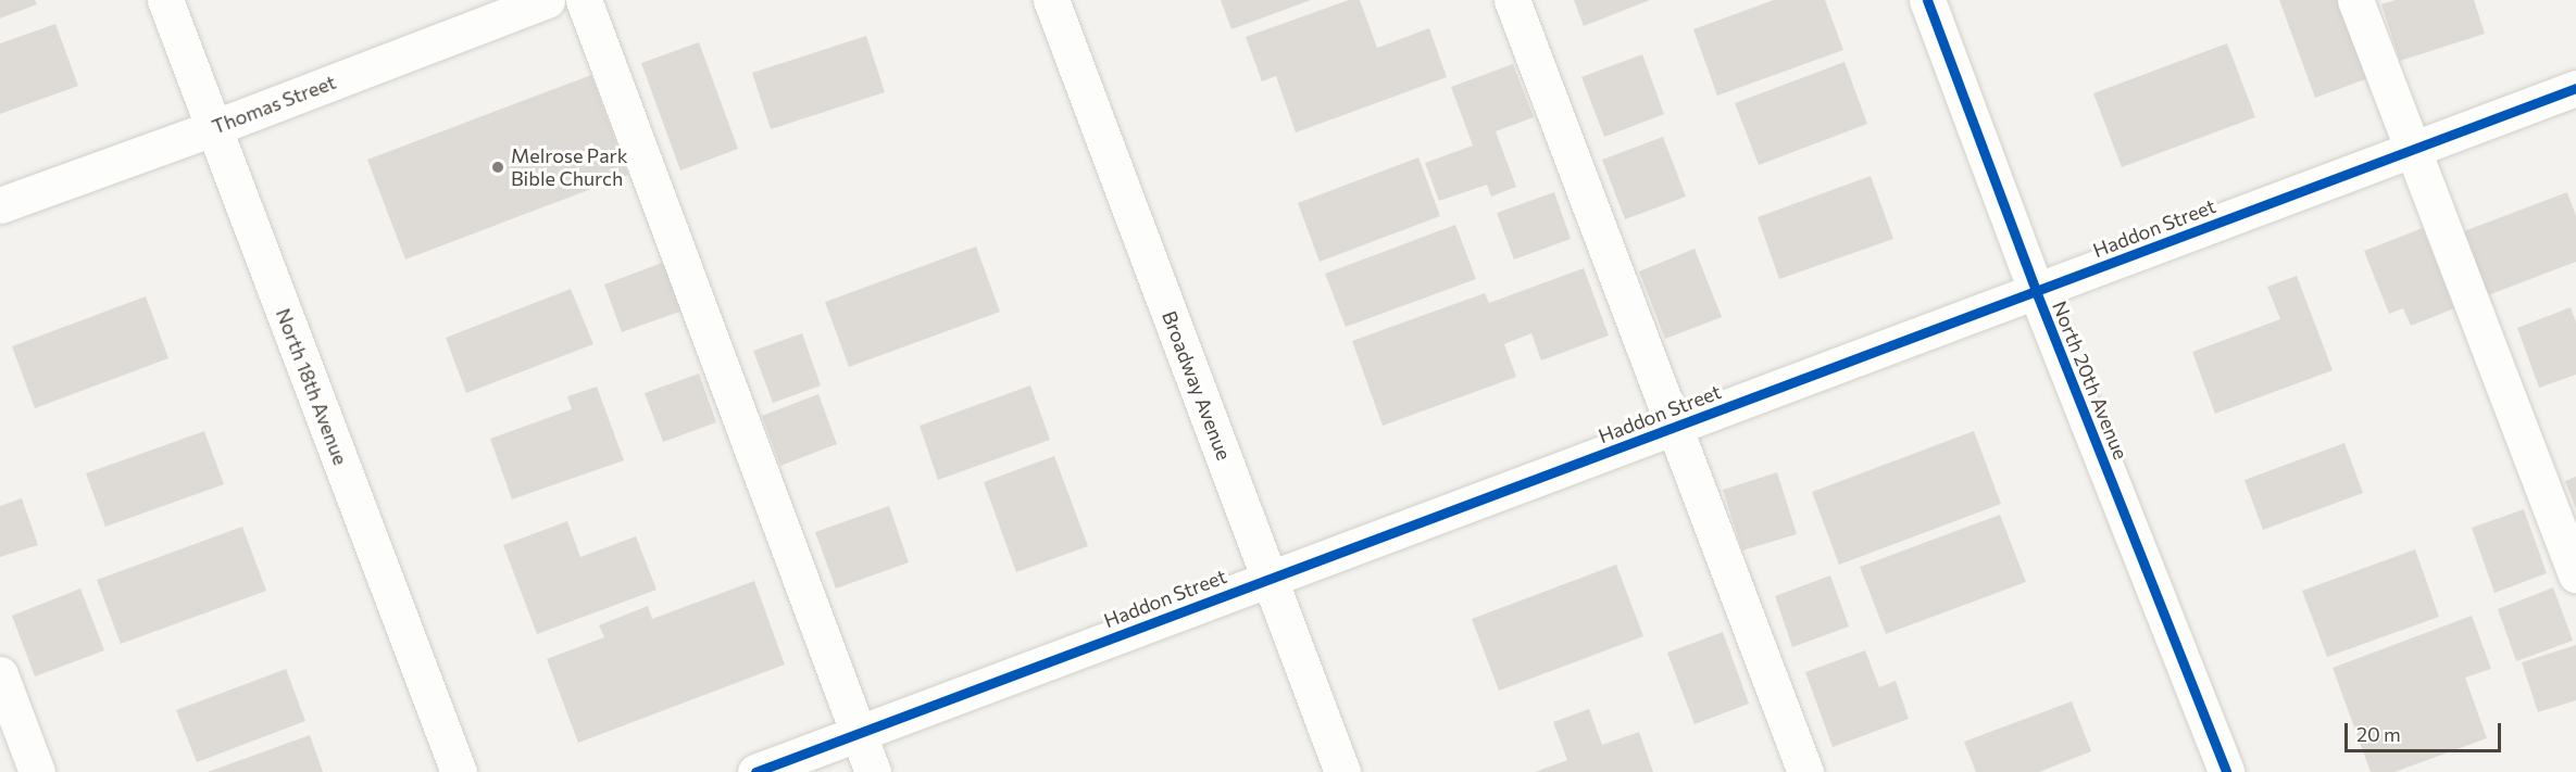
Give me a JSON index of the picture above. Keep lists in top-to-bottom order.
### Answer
{
  "streets": {
    "street": [
      "Thomas Street",
      "Haddon Street",
      "North 20th Avenue",
      "Broadway Avenue",
      "North 18th Avenue"
    ]
  },
  "crossings": [
    ["Thomas Street", "North 18th Avenue"],
    ["Haddon Street", "North 20th Avenue"],
    ["Haddon Street", "Broadway Avenue"]
  ],
  "places": ["Melrose Park Bible Church"],
  "scale_bar": "20 m"
}
